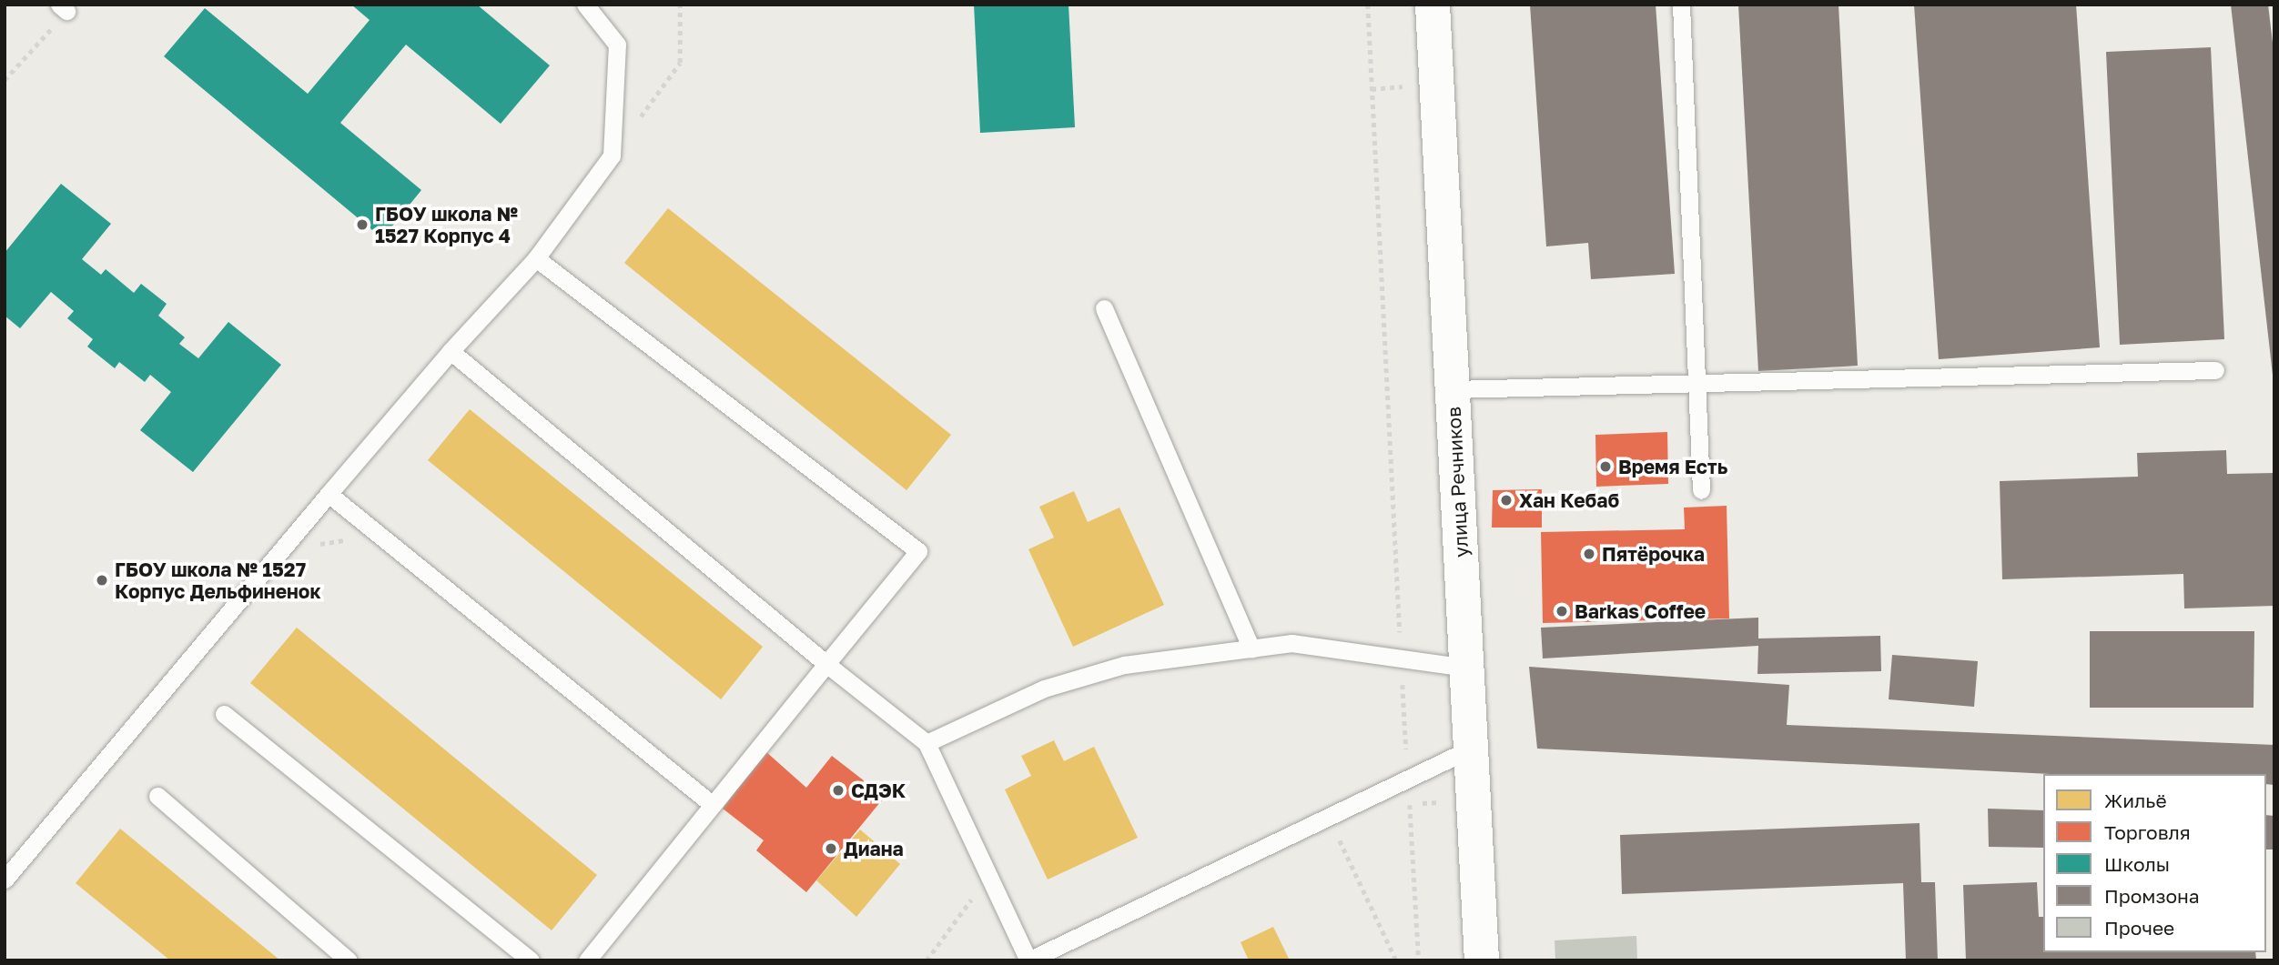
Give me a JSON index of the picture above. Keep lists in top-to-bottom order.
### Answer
{
  "streets": {
    "street": ["улица Речников"]
  },
  "places": [
    "ГБОУ школа № 1527 Корпус 4",
    "Время Есть",
    "Хан Кебаб",
    "Пятёрочка",
    "ГБОУ школа № 1527 Корпус Дельфиненок",
    "Barkas Coffee",
    "СДЭК",
    "Диана"
  ],
  "legend": [
    "Жильё",
    "Торговля",
    "Школы",
    "Промзона",
    "Прочее"
  ]
}
